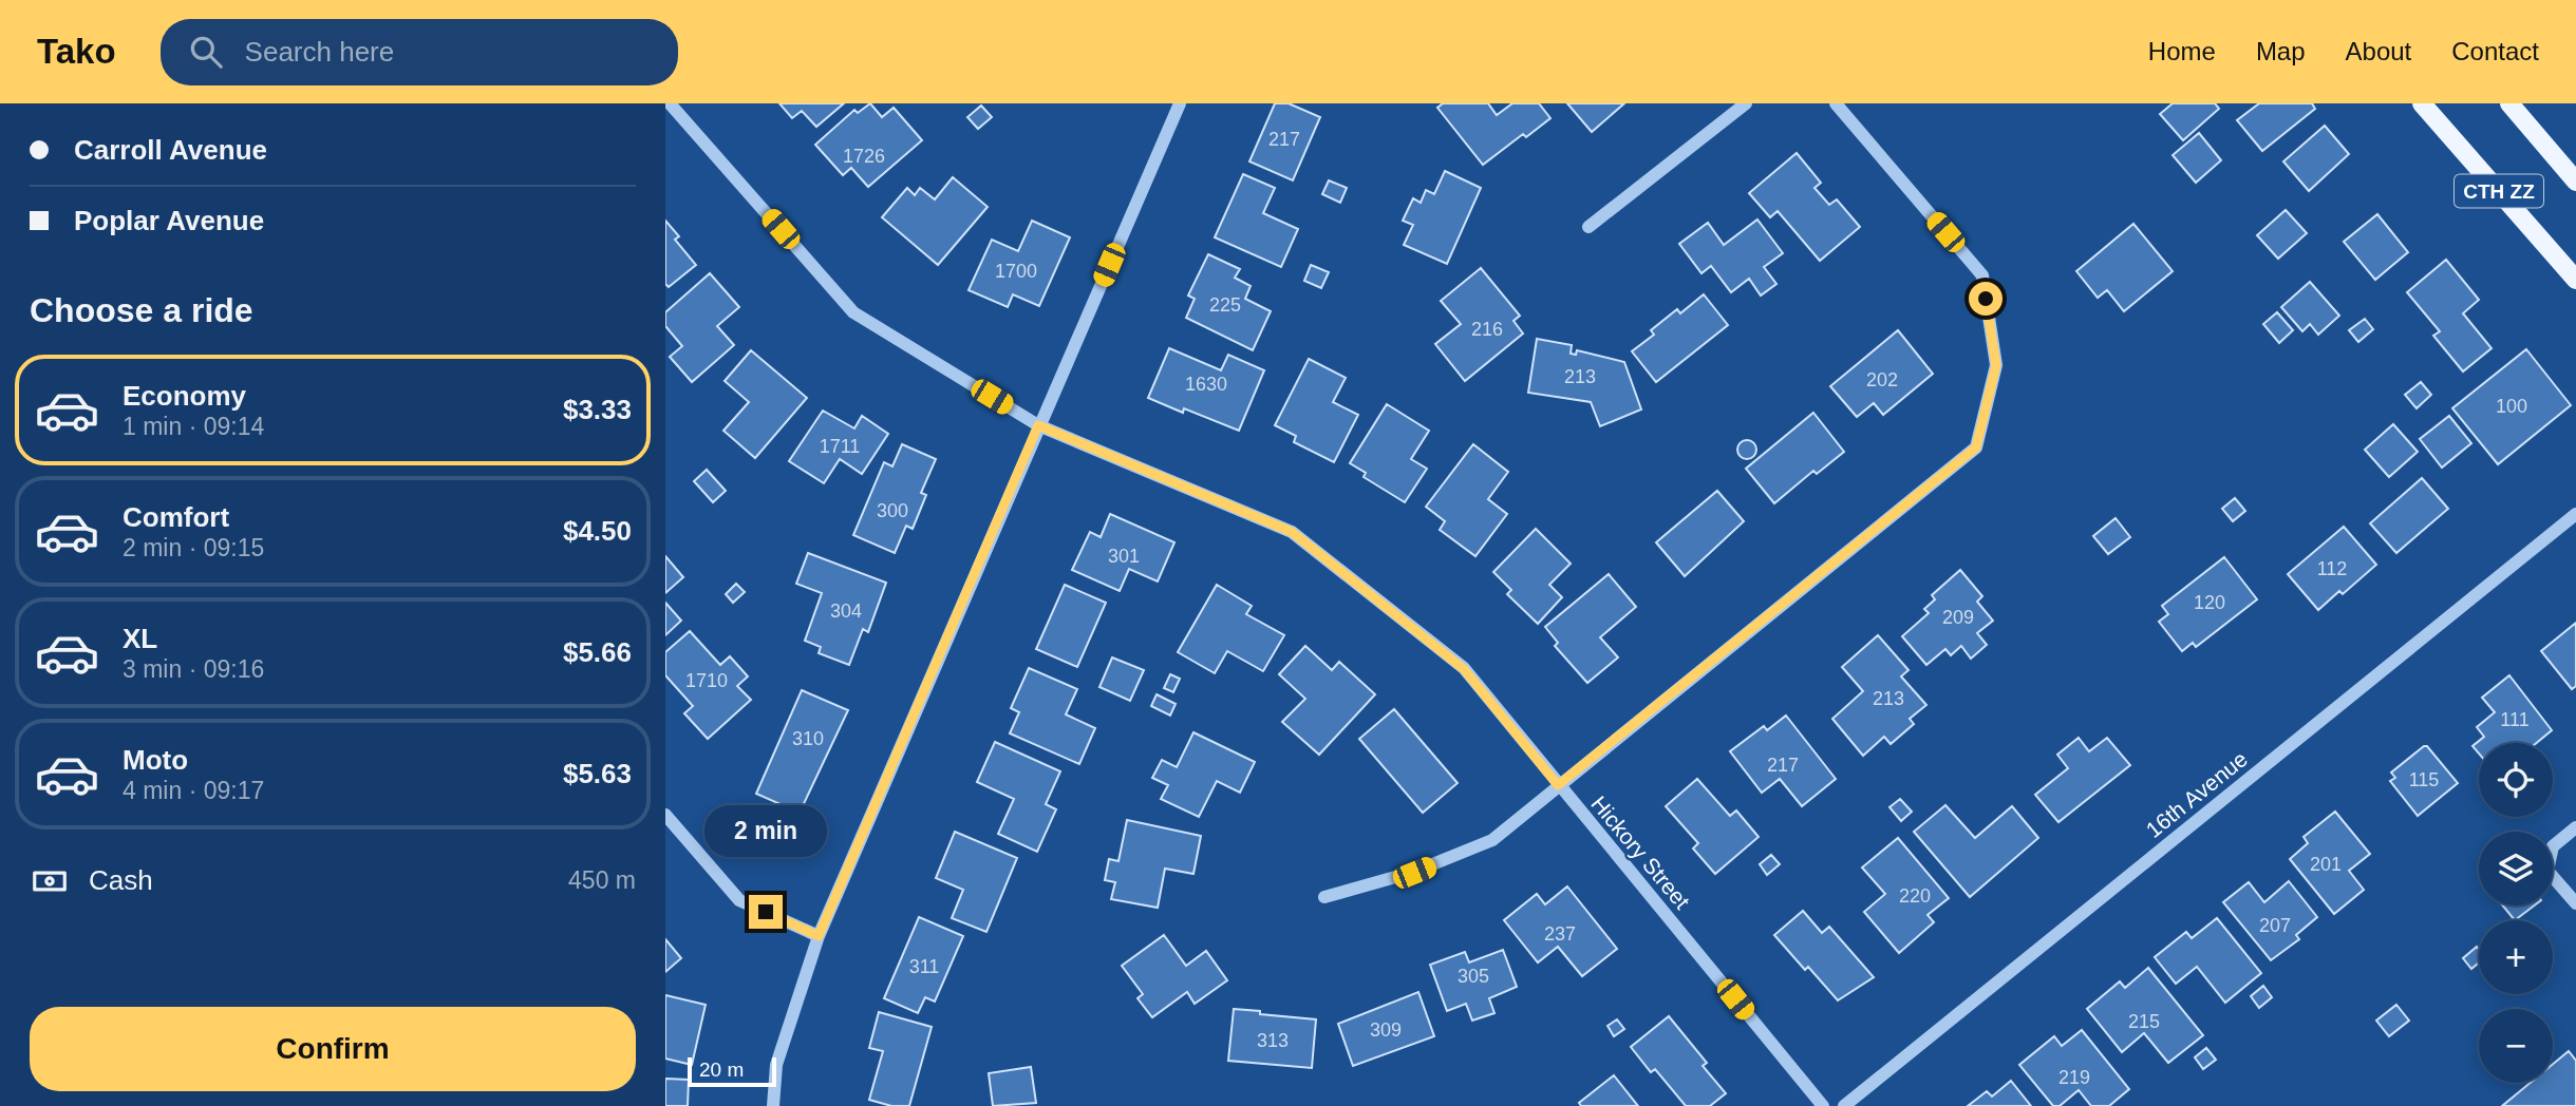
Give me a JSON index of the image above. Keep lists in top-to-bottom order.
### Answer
{
  "streets": {
    "main road": ["CTH ZZ"],
    "street": ["16th Avenue", "Hickory Street"]
  },
  "house_numbers": [
    "217",
    "1726",
    "1700",
    "225",
    "216",
    "213",
    "202",
    "1630",
    "100",
    "1711",
    "300",
    "301",
    "112",
    "120",
    "304",
    "209",
    "1710",
    "213",
    "111",
    "310",
    "217",
    "115",
    "201",
    "220",
    "207",
    "237",
    "311",
    "305",
    "215",
    "309",
    "313",
    "219"
  ],
  "scale_bar": "20 m",
  "page": {
    "header": "Tako",
    "search": "Search here",
    "nav": [
      "Home",
      "Map",
      "About",
      "Contact"
    ],
    "banner": ["Carroll Avenue", "Poplar Avenue"],
    "heading": "Choose a ride",
    "list": [
      {
        "name": "Economy",
        "note": "1 min · 09:14",
        "value": "$3.33"
      },
      {
        "name": "Comfort",
        "note": "2 min · 09:15",
        "value": "$4.50"
      },
      {
        "name": "XL",
        "note": "3 min · 09:16",
        "value": "$5.66"
      },
      {
        "name": "Moto",
        "note": "4 min · 09:17",
        "value": "$5.63"
      }
    ],
    "map_buttons": ["+", "−"],
    "bubble": "2 min",
    "pay": ["Cash", "450 m"],
    "buttons": "Confirm",
    "scale": "20 m"
  }
}
